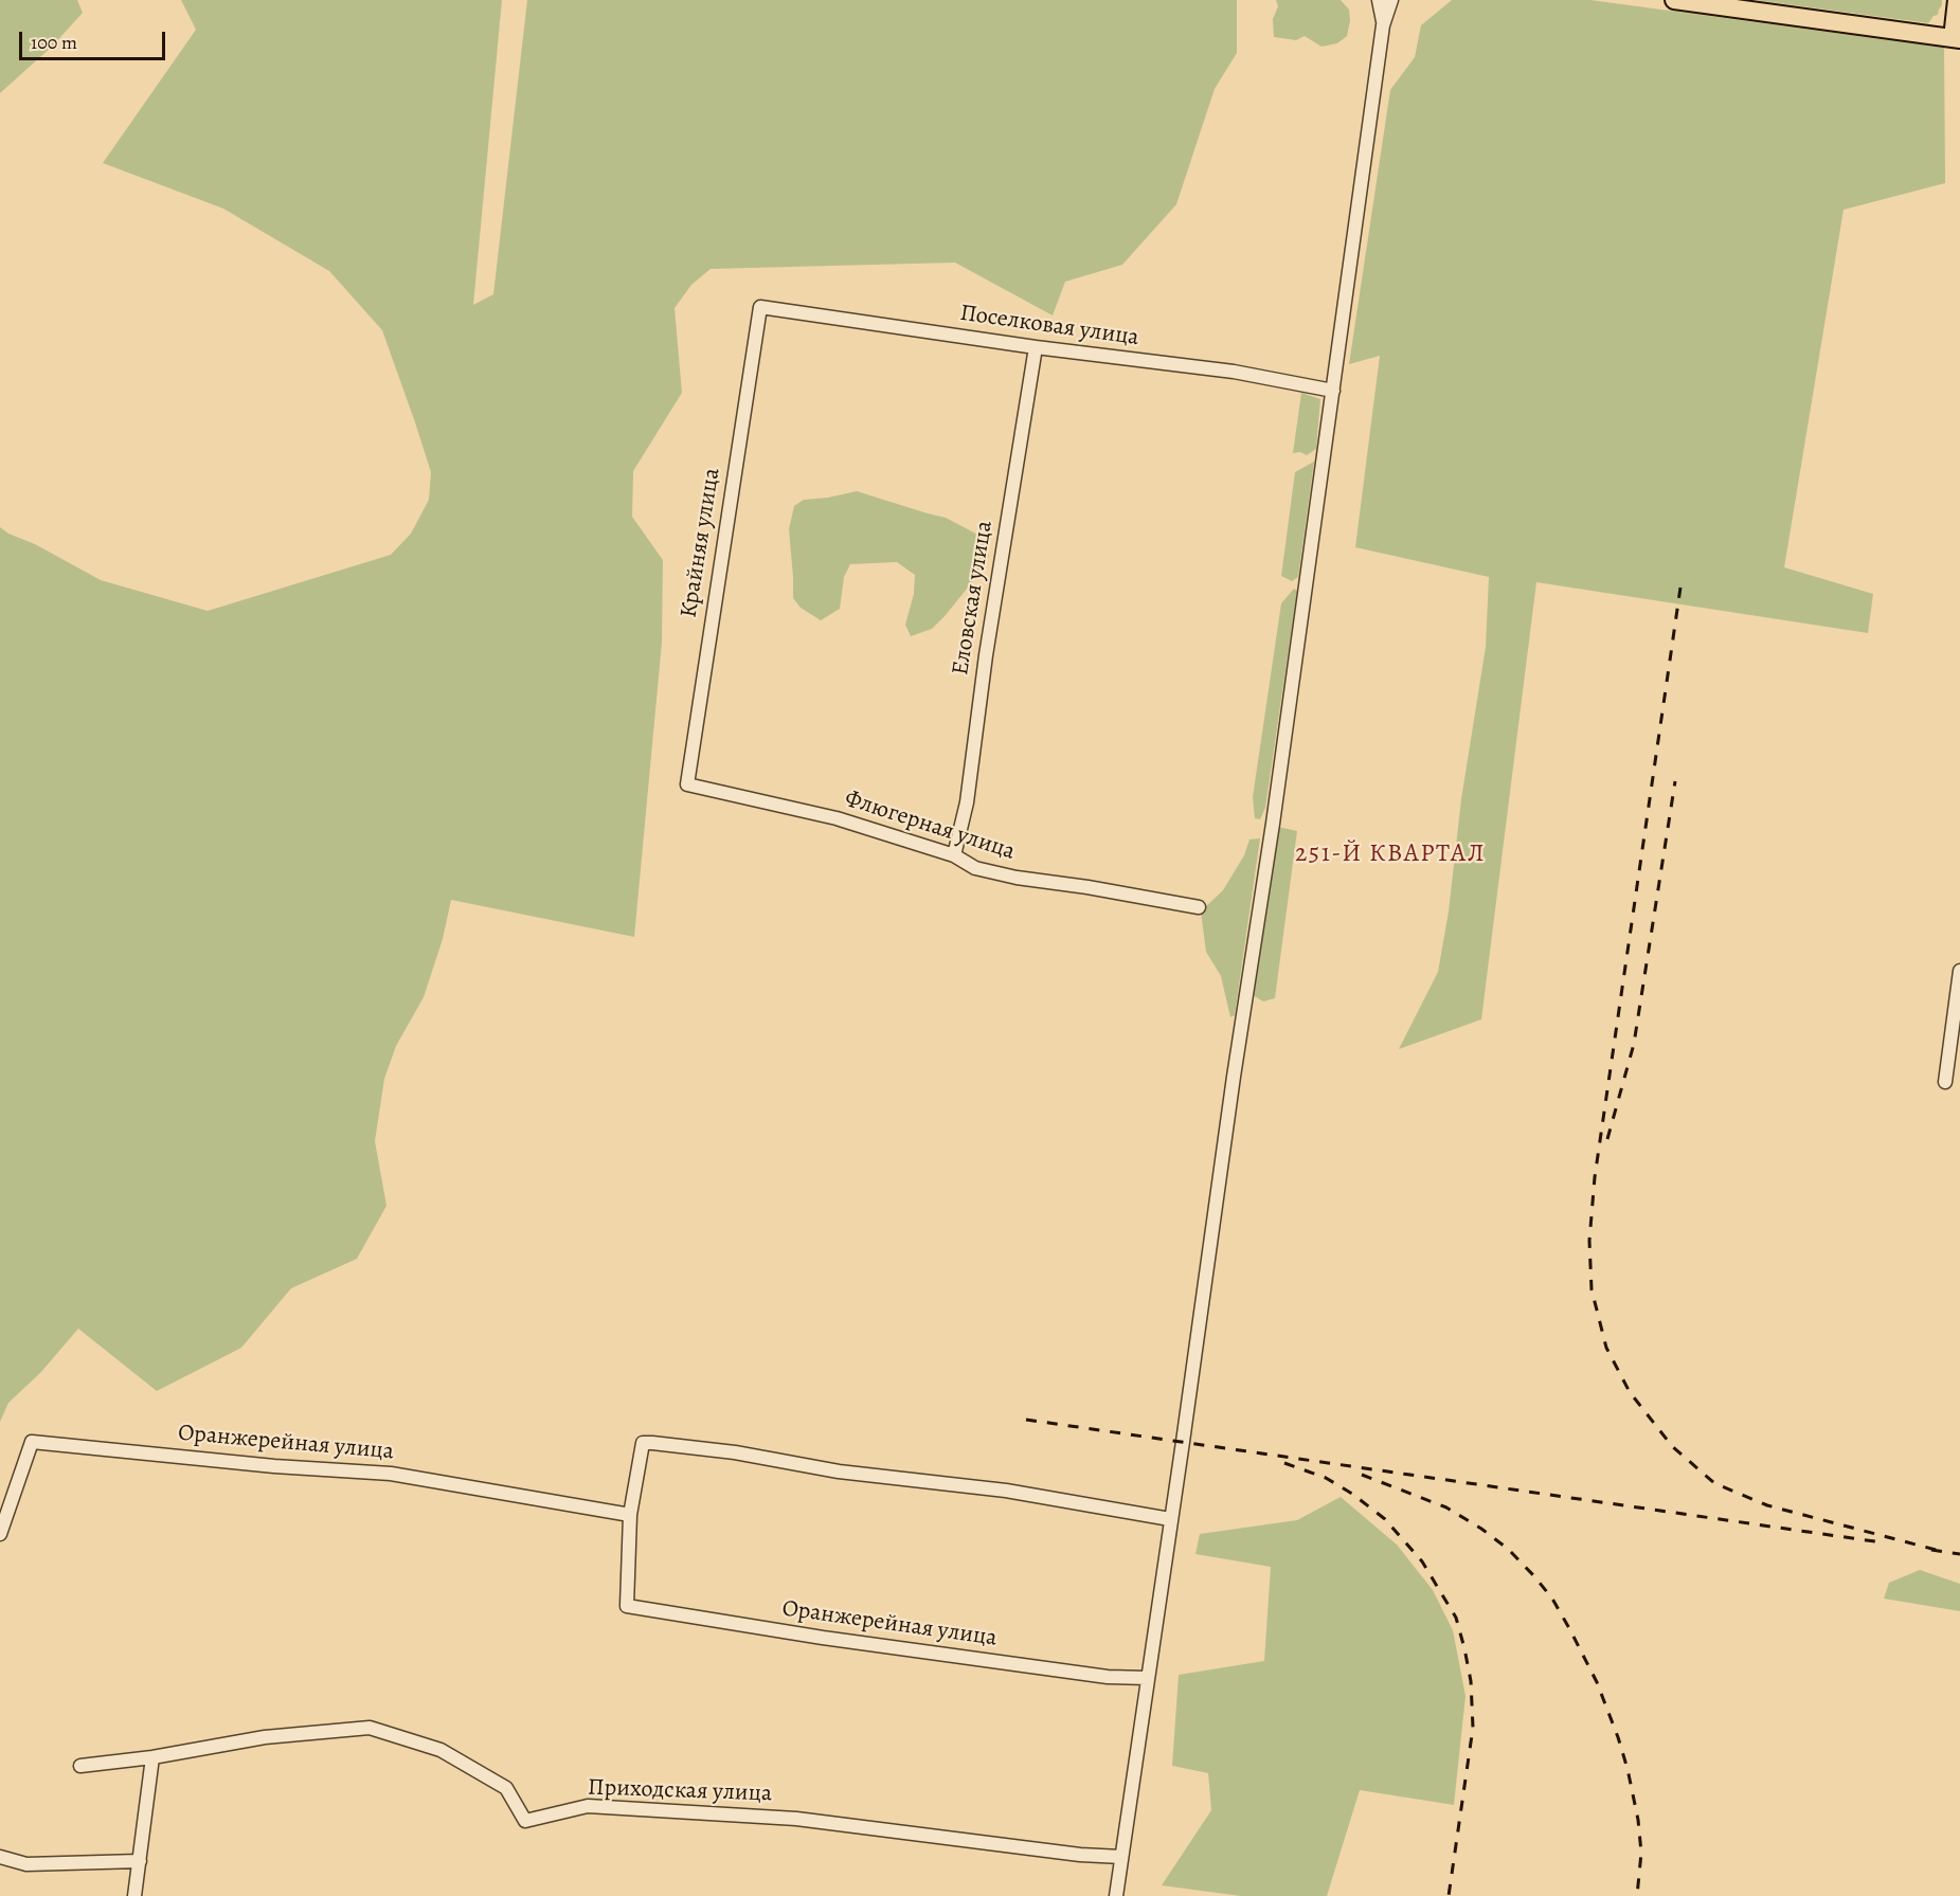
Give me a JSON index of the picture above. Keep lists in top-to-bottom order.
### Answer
{
  "streets": {
    "street": [
      "Поселковая улица",
      "Крайняя улица",
      "Еловская улица",
      "Флюгерная улица",
      "Оранжерейная улица",
      "Приходская улица"
    ]
  },
  "crossings": [
    ["Поселковая улица", "Крайняя улица"],
    ["Поселковая улица", "Еловская улица"],
    ["Крайняя улица", "Флюгерная улица"],
    ["Еловская улица", "Флюгерная улица"]
  ],
  "districts": ["251-Й КВАРТАЛ"],
  "scale_bar": "100 m"
}
